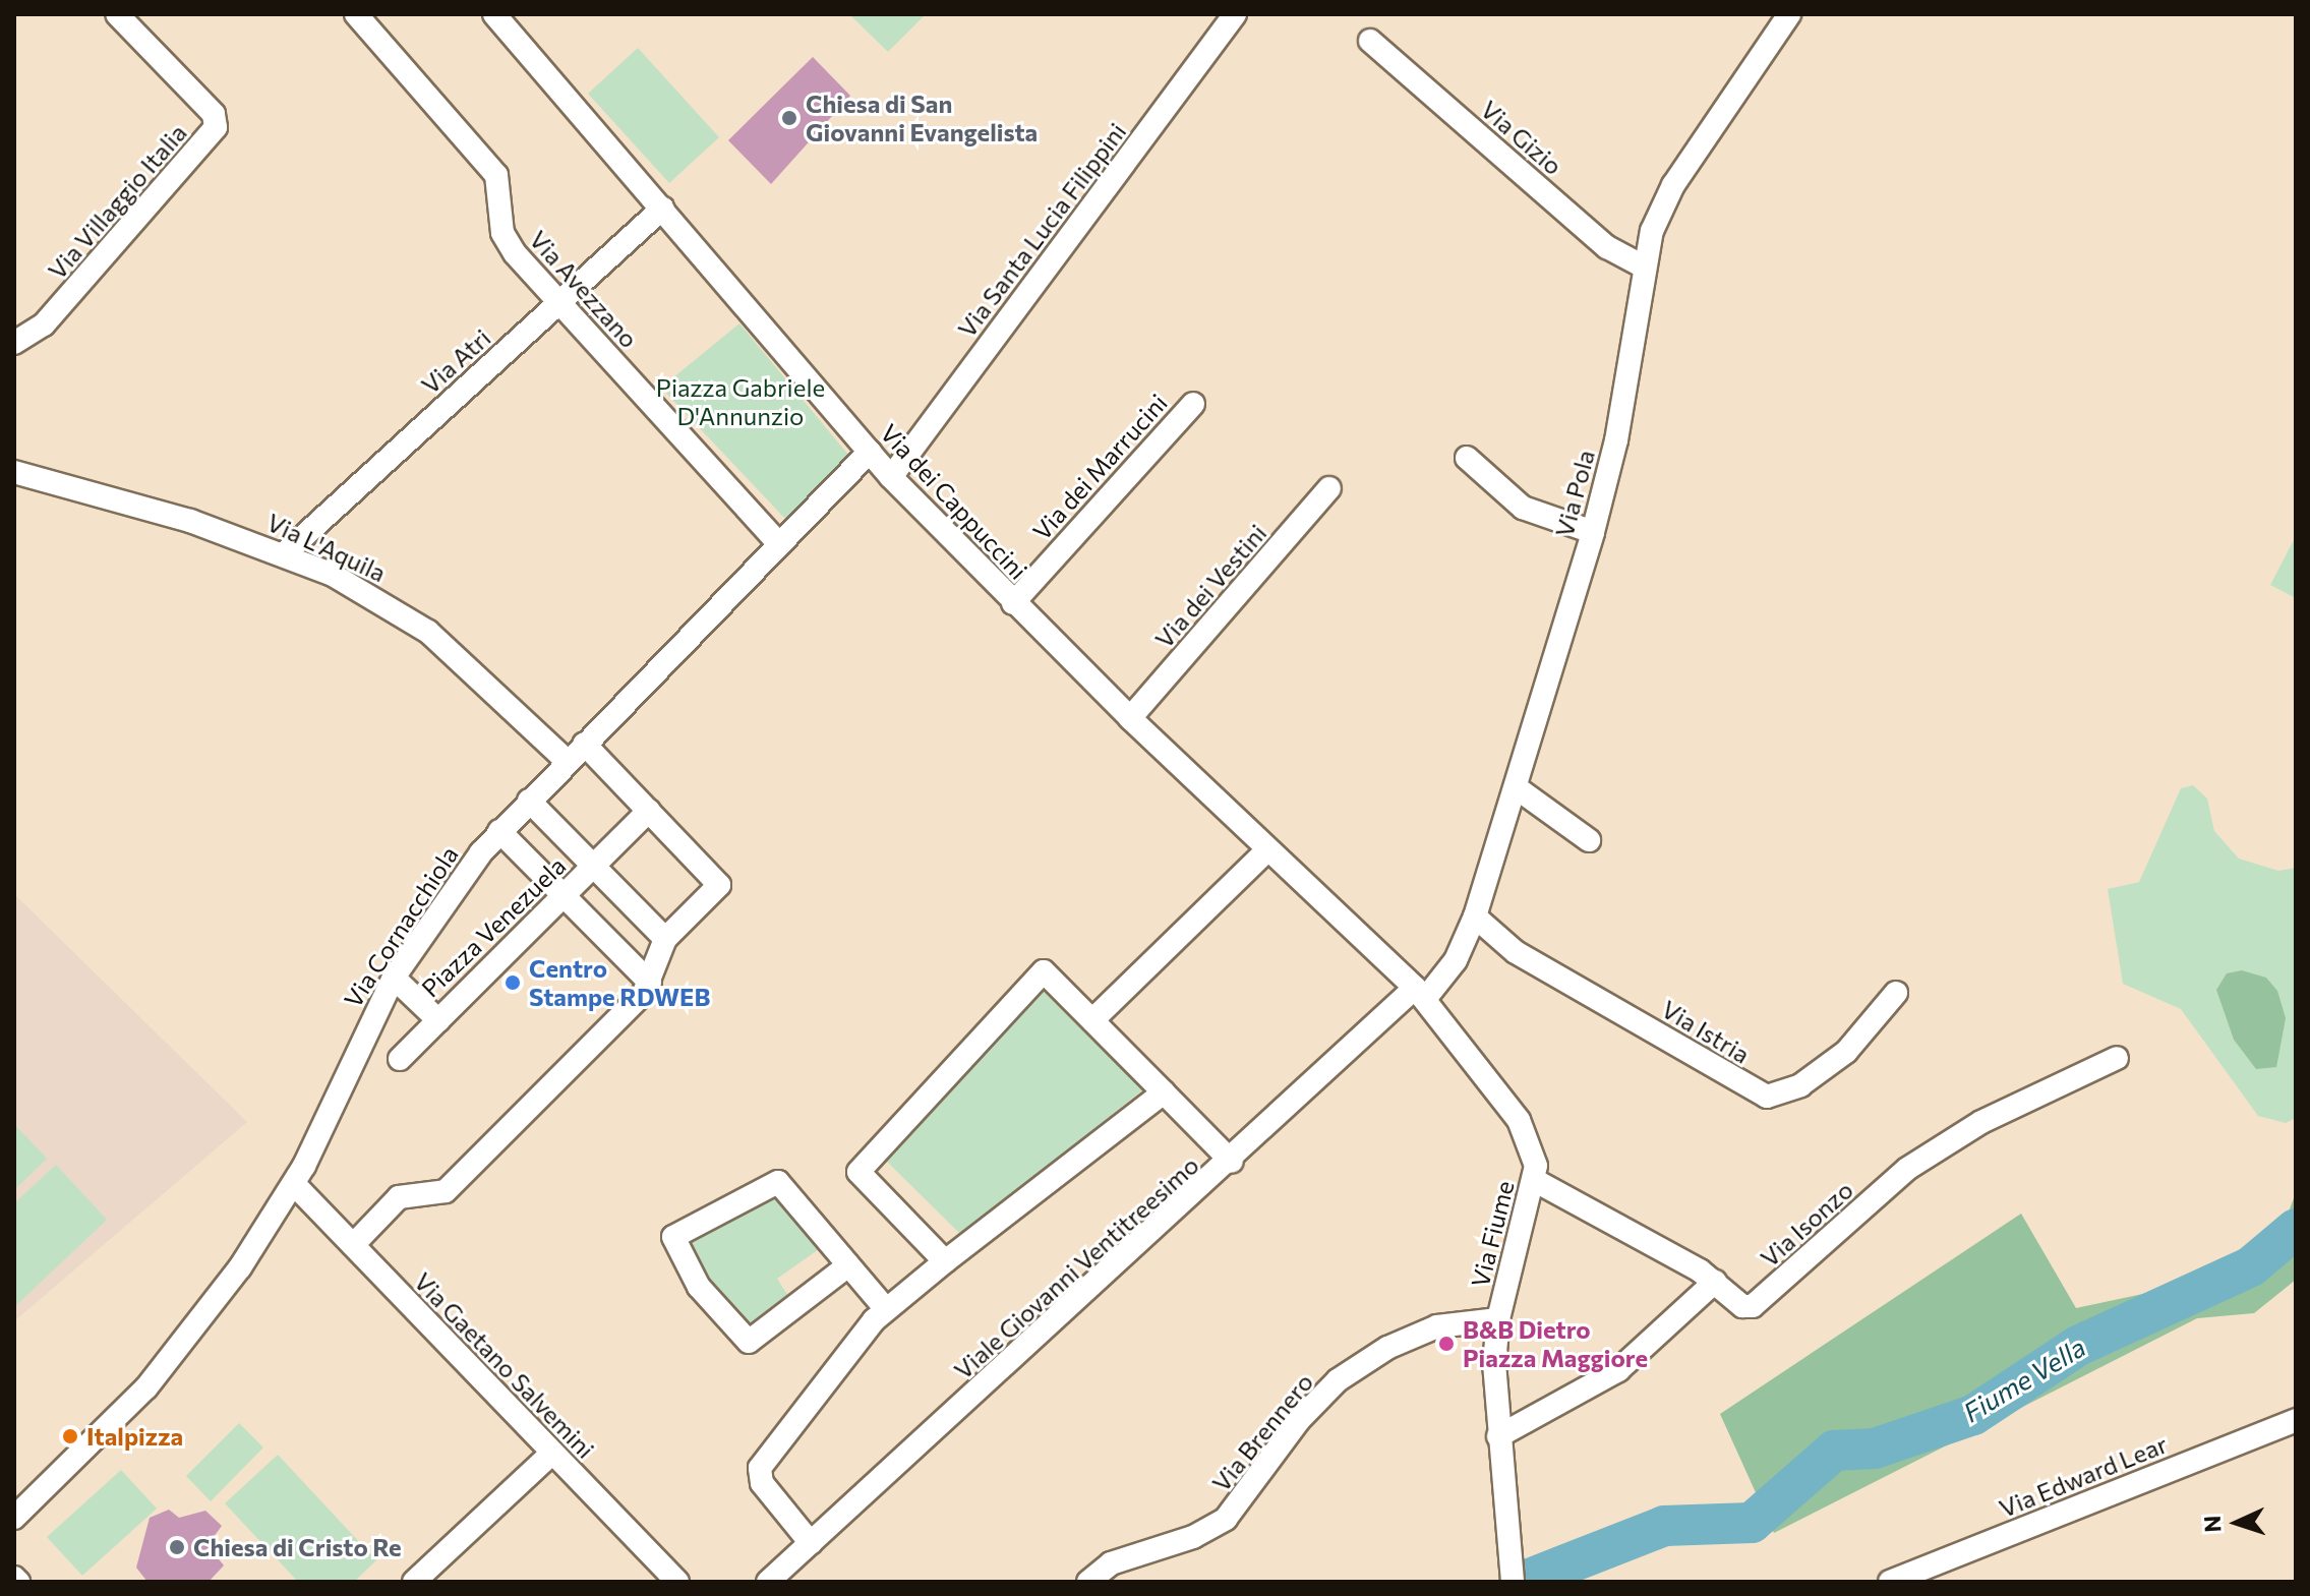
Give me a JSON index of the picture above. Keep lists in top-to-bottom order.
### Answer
{
  "streets": {
    "street": [
      "Via Gizio",
      "Via Villaggio Italia",
      "Via Santa Lucia Filippini",
      "Via Avezzano",
      "Via Atri",
      "Via dei Marrucini",
      "Via Pola",
      "Via dei Cappuccini",
      "Via L'Aquila",
      "Via dei Vestini",
      "Via Cornacchiola",
      "Piazza Venezuela",
      "Via Istria",
      "Via Isonzo",
      "Via Fiume",
      "Viale Giovanni Ventitreesimo",
      "Via Gaetano Salvemini",
      "Via Brennero",
      "Via Edward Lear"
    ]
  },
  "crossings": [
    ["Via Gizio", "Via Pola"],
    ["Via Santa Lucia Filippini", "Via dei Cappuccini"],
    ["Via Avezzano", "Via Atri"],
    ["Via Avezzano", "Via Cornacchiola"],
    ["Via Atri", "Via dei Cappuccini"],
    ["Via Atri", "Via L'Aquila"],
    ["Via dei Marrucini", "Via dei Cappuccini"],
    ["Via Pola", "Via dei Cappuccini"],
    ["Via Pola", "Via Istria"],
    ["Via Pola", "Via Fiume"],
    ["Via Pola", "Viale Giovanni Ventitreesimo"],
    ["Via dei Cappuccini", "Via dei Vestini"],
    ["Via dei Cappuccini", "Via Cornacchiola"],
    ["Via dei Cappuccini", "Via Fiume"],
    ["Via dei Cappuccini", "Viale Giovanni Ventitreesimo"],
    ["Via L'Aquila", "Via Cornacchiola"],
    ["Via Cornacchiola", "Piazza Venezuela"],
    ["Via Cornacchiola", "Via Gaetano Salvemini"],
    ["Via Isonzo", "Via Fiume"],
    ["Via Fiume", "Viale Giovanni Ventitreesimo"],
    ["Via Fiume", "Via Brennero"]
  ],
  "water": ["Fiume Vella"],
  "parks": ["Piazza Gabriele D'Annunzio"],
  "places": [
    "Chiesa di San Giovanni Evangelista",
    "Centro Stampe RDWEB",
    "B&B Dietro Piazza Maggiore",
    "Italpizza",
    "Chiesa di Cristo Re"
  ],
  "north": "left"
}
